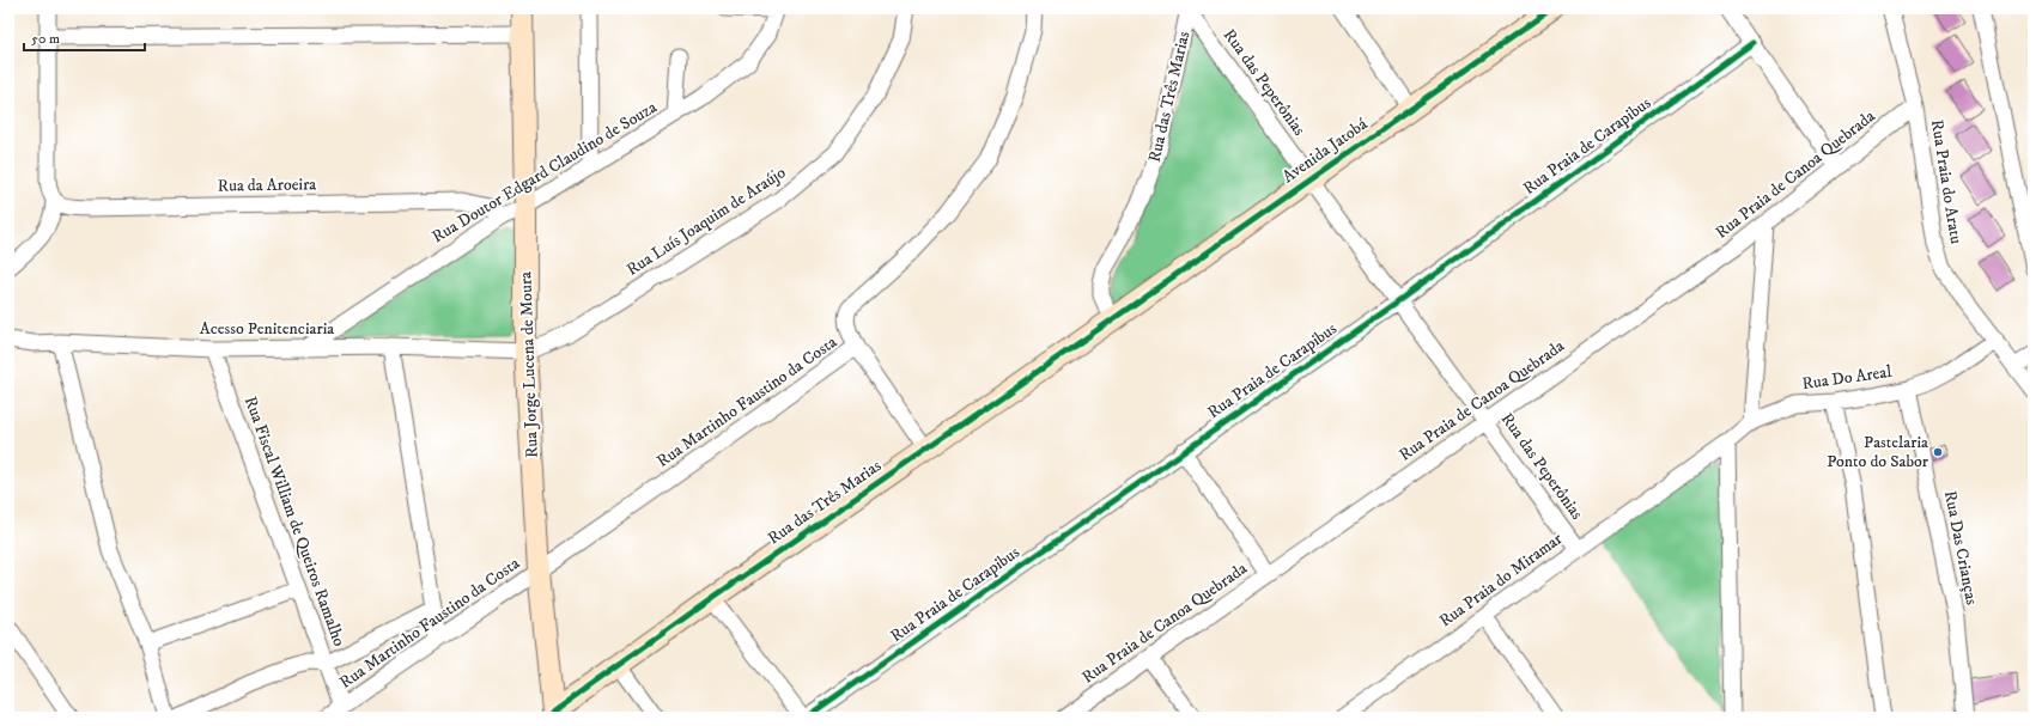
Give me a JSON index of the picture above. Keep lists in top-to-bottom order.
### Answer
{
  "streets": {
    "street": [
      "Rua das Peperônias",
      "Rua das Três Marias",
      "Rua Praia de Carapibus",
      "Avenida Jatobá",
      "Rua Doutor Edgard Claudino de Souza",
      "Rua Praia de Canoa Quebrada",
      "Rua Praia do Aratu",
      "Rua da Aroeira",
      "Rua Luís Joaquim de Araújo",
      "Acesso Penitenciaria",
      "Rua Jorge Lucena de Moura",
      "Rua Do Areal",
      "Rua Martinho Faustino da Costa",
      "Rua Fiscal William de Queiros Ramalho",
      "Rua Das Crianças",
      "Rua Praia do Miramar"
    ]
  },
  "crossings": [
    ["Rua das Peperônias", "Rua das Três Marias"],
    ["Rua das Peperônias", "Rua Praia de Carapibus"],
    ["Rua das Peperônias", "Avenida Jatobá"],
    ["Rua das Peperônias", "Rua Praia de Canoa Quebrada"],
    ["Rua das Peperônias", "Rua Praia do Miramar"],
    ["Rua das Três Marias", "Avenida Jatobá"],
    ["Rua das Três Marias", "Rua Jorge Lucena de Moura"],
    ["Rua Doutor Edgard Claudino de Souza", "Rua da Aroeira"],
    ["Rua Doutor Edgard Claudino de Souza", "Acesso Penitenciaria"],
    ["Rua Doutor Edgard Claudino de Souza", "Rua Jorge Lucena de Moura"],
    ["Rua Praia de Canoa Quebrada", "Rua Praia do Aratu"],
    ["Rua Praia do Aratu", "Rua Do Areal"],
    ["Rua Luís Joaquim de Araújo", "Acesso Penitenciaria"],
    ["Rua Luís Joaquim de Araújo", "Rua Jorge Lucena de Moura"],
    ["Acesso Penitenciaria", "Rua Jorge Lucena de Moura"],
    ["Acesso Penitenciaria", "Rua Fiscal William de Queiros Ramalho"],
    ["Rua Jorge Lucena de Moura", "Rua Martinho Faustino da Costa"],
    ["Rua Do Areal", "Rua Das Crianças"],
    ["Rua Do Areal", "Rua Praia do Miramar"],
    ["Rua Martinho Faustino da Costa", "Rua Fiscal William de Queiros Ramalho"]
  ],
  "places": ["Pastelaria Ponto do Sabor"],
  "scale_bar": "50 m"
}
